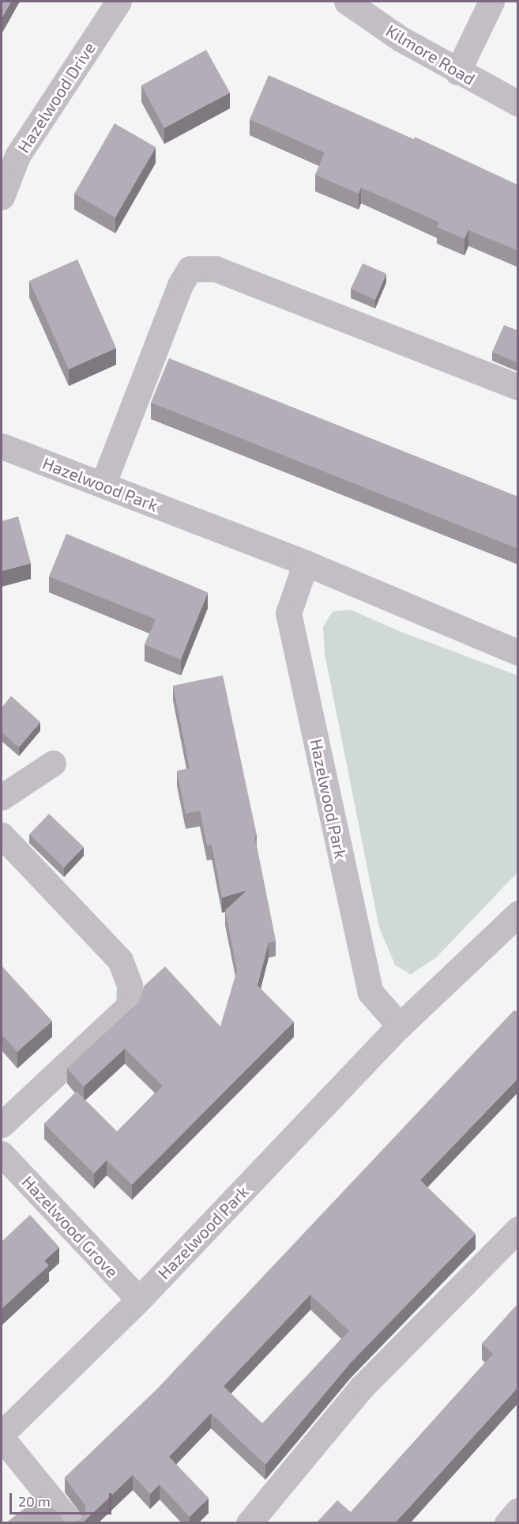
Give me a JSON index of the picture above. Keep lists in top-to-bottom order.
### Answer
{
  "streets": {
    "street": [
      "Kilmore Road",
      "Hazelwood Drive",
      "Hazelwood Park",
      "Hazelwood Grove"
    ]
  },
  "crossings": [
    ["Hazelwood Park", "Hazelwood Grove"]
  ],
  "scale_bar": "20 m"
}
